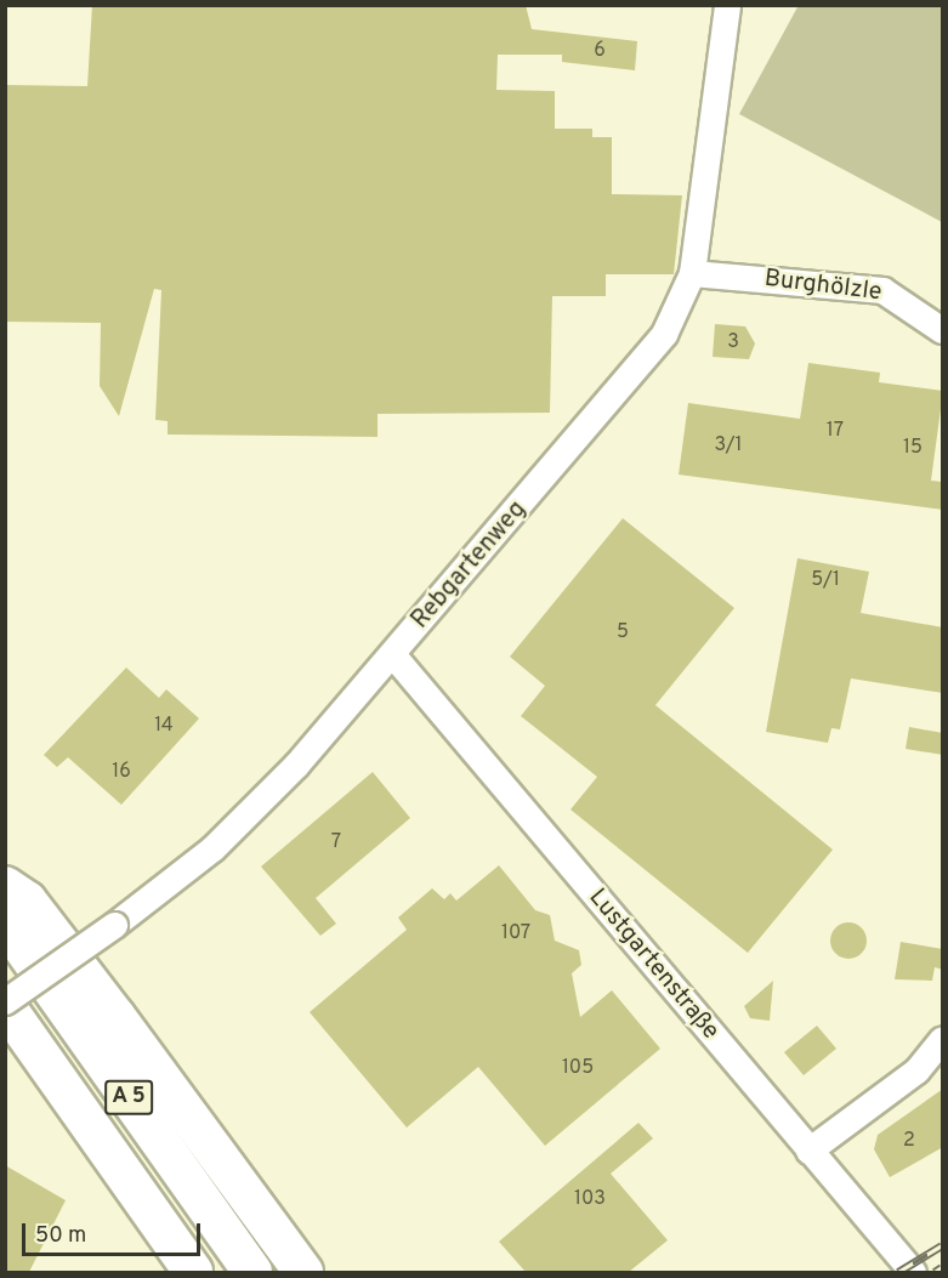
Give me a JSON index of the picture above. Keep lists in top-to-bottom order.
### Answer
{
  "streets": {
    "highway": ["A 5"],
    "street": ["Burghölzle", "Rebgartenweg", "Lustgartenstraße"]
  },
  "crossings": [
    ["Burghölzle", "Rebgartenweg"],
    ["Rebgartenweg", "Lustgartenstraße"],
    ["Rebgartenweg", "A 5"]
  ],
  "house_numbers": [
    "6",
    "3",
    "17",
    "3/1",
    "15",
    "5/1",
    "5",
    "14",
    "16",
    "7",
    "107",
    "105",
    "2",
    "103"
  ],
  "scale_bar": "50 m"
}
